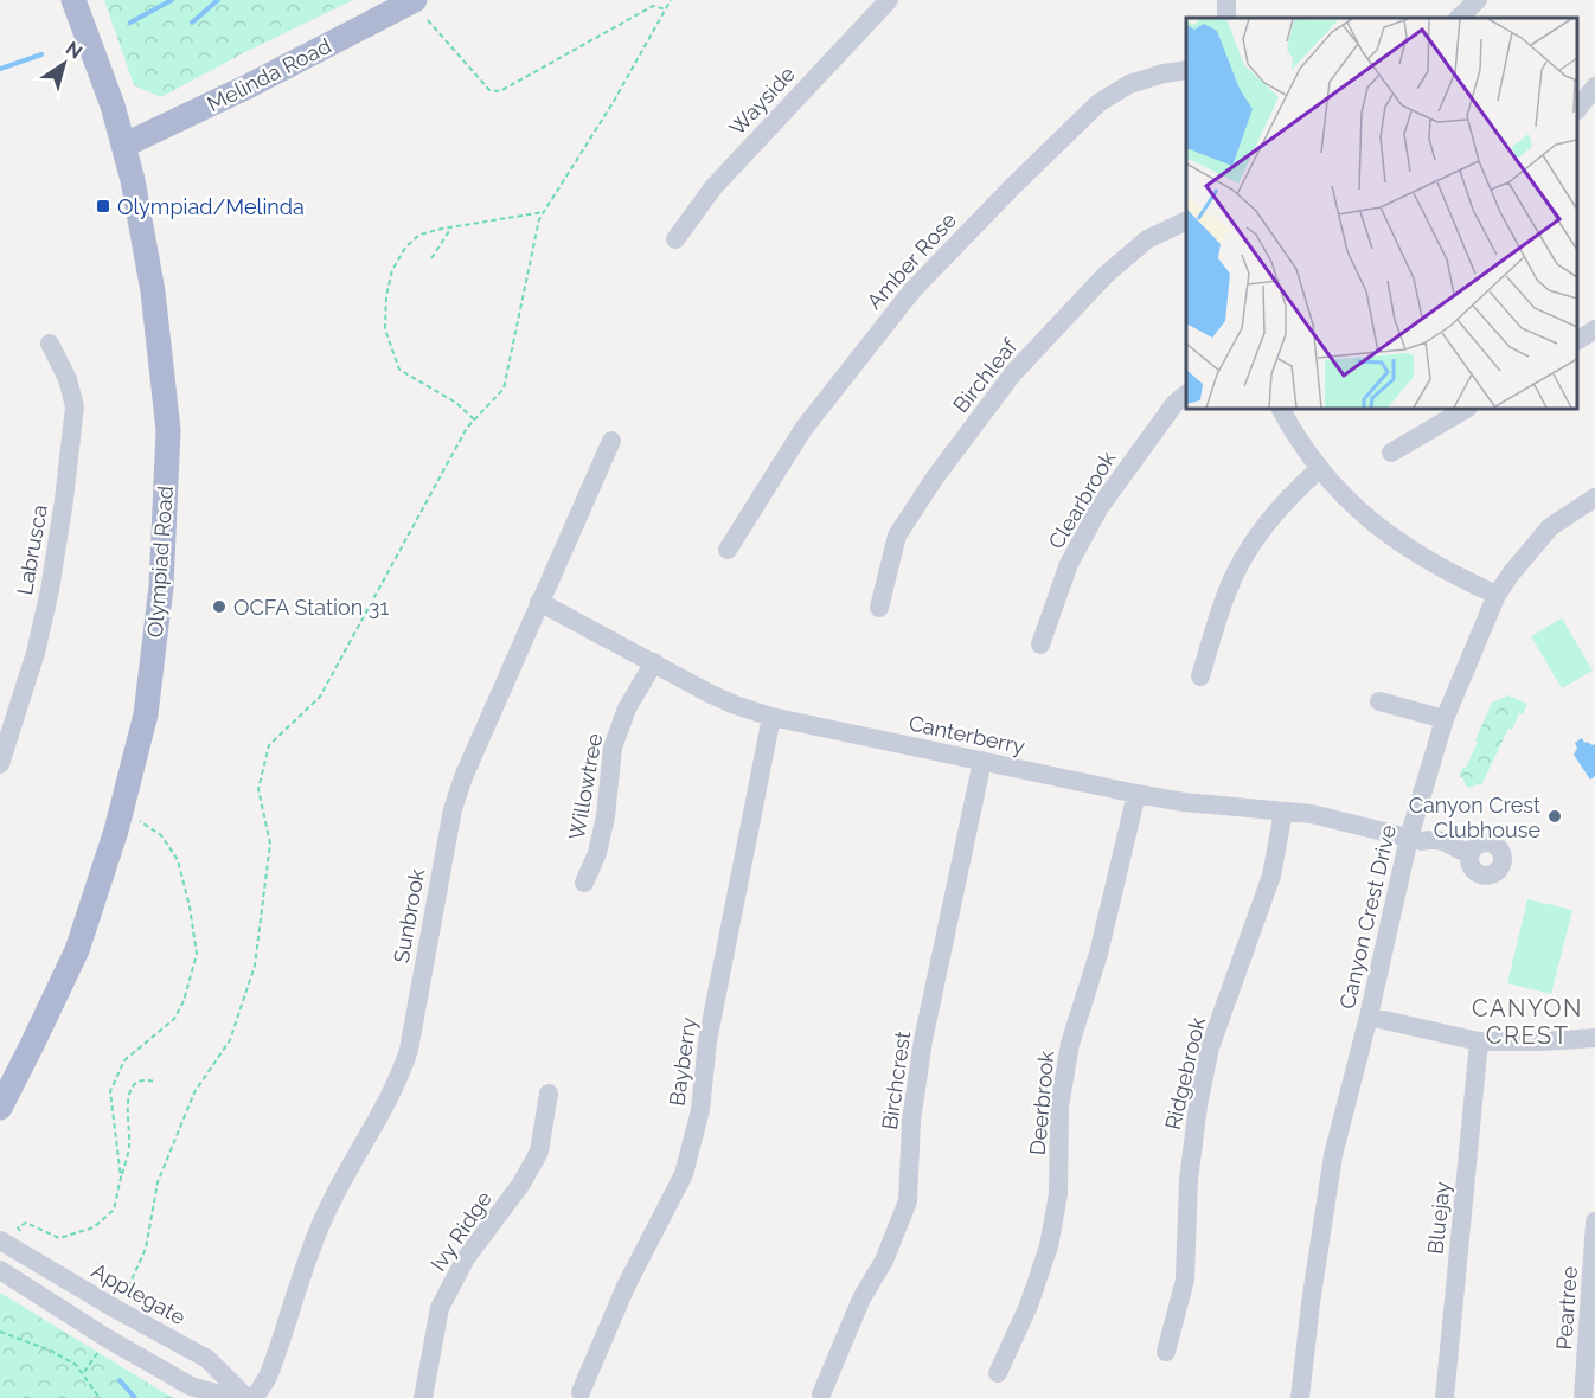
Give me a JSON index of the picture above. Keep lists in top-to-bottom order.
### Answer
{
  "streets": {
    "main road": ["Melinda Road", "Olympiad Road"],
    "street": [
      "Wayside",
      "Amber Rose",
      "Birchleaf",
      "Clearbrook",
      "Labrusca",
      "Canterberry",
      "Willowtree",
      "Sunbrook",
      "Canyon Crest Drive",
      "Bayberry",
      "Ridgebrook",
      "Birchcrest",
      "Deerbrook",
      "Bluejay",
      "Ivy Ridge",
      "Applegate",
      "Peartree"
    ]
  },
  "crossings": [
    ["Melinda Road", "Olympiad Road"],
    ["Canterberry", "Willowtree"],
    ["Canterberry", "Sunbrook"],
    ["Canterberry", "Canyon Crest Drive"],
    ["Canterberry", "Bayberry"],
    ["Canterberry", "Ridgebrook"],
    ["Canterberry", "Birchcrest"],
    ["Canterberry", "Deerbrook"]
  ],
  "districts": ["CANYON CREST"],
  "places": {
    "transit": ["Olympiad/Melinda"],
    "other": ["OCFA Station 31", "Canyon Crest Clubhouse"]
  },
  "north": "top right"
}
